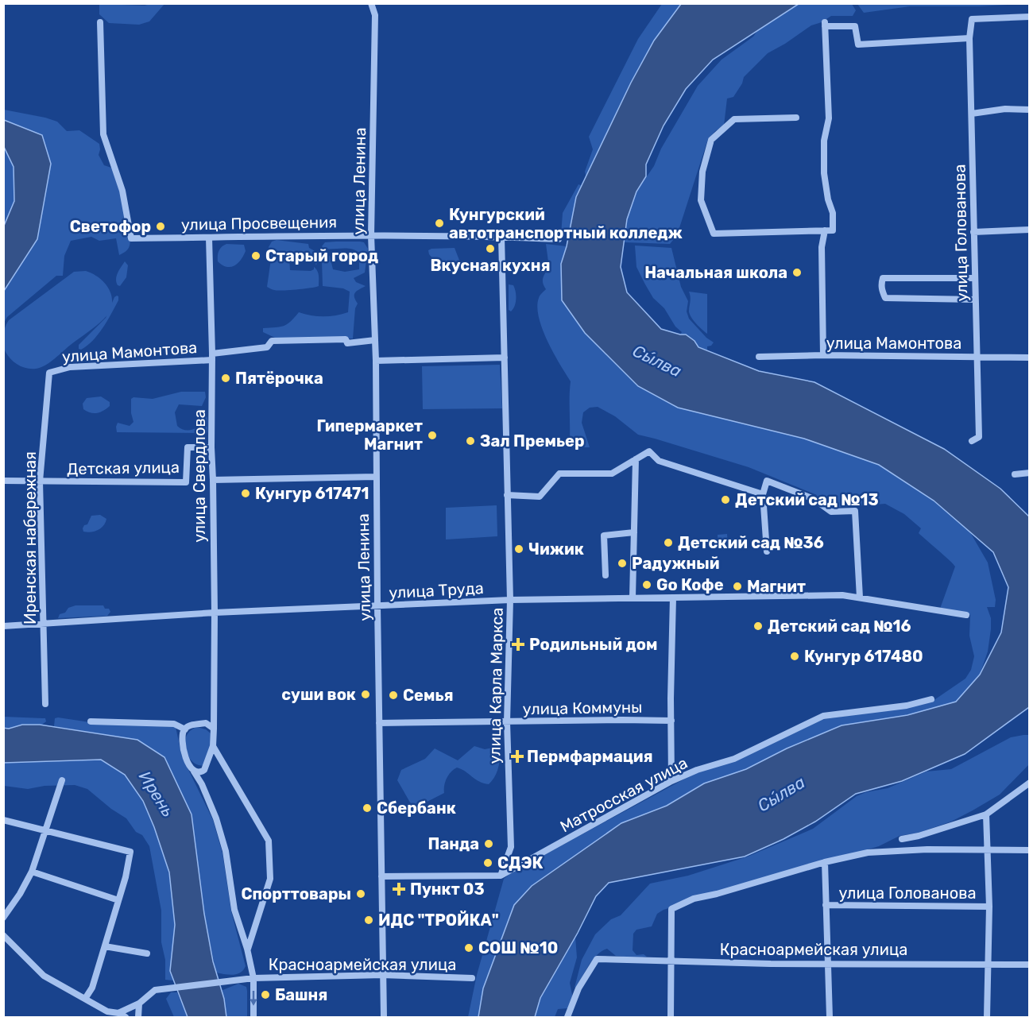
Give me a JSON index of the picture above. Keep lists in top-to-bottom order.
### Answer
{
  "streets": {
    "street": [
      "улица Ленина",
      "улица Просвещения",
      "улица Голованова",
      "улица Мамонтова",
      "Детская улица",
      "улица Свердлова",
      "Иренская набережная",
      "улица Труда",
      "улица Карла Маркса",
      "улица Коммуны",
      "Матросская улица",
      "Красноармейская улица"
    ]
  },
  "crossings": [
    ["улица Ленина", "улица Просвещения"],
    ["улица Ленина", "улица Мамонтова"],
    ["улица Ленина", "улица Труда"],
    ["улица Ленина", "улица Коммуны"],
    ["улица Ленина", "Матросская улица"],
    ["улица Ленина", "Красноармейская улица"],
    ["улица Просвещения", "улица Свердлова"],
    ["улица Просвещения", "улица Карла Маркса"],
    ["улица Голованова", "улица Мамонтова"],
    ["улица Голованова", "Красноармейская улица"],
    ["улица Мамонтова", "улица Свердлова"],
    ["улица Мамонтова", "Иренская набережная"],
    ["Детская улица", "улица Свердлова"],
    ["Детская улица", "Иренская набережная"],
    ["улица Свердлова", "улица Труда"],
    ["Иренская набережная", "улица Труда"],
    ["улица Труда", "улица Карла Маркса"],
    ["улица Карла Маркса", "улица Коммуны"],
    ["улица Карла Маркса", "Матросская улица"]
  ],
  "water": ["Сы́лва", "Ирень"],
  "places": {
    "other": [
      "Кунгурский автотранспортный колледж",
      "Светофор",
      "Вкусная кухня",
      "Старый город",
      "Начальная школа",
      "Пятёрочка",
      "Гипермаркет Магнит",
      "Зал Премьер",
      "Кунгур 617471",
      "Детский сад №13",
      "Детский сад №36",
      "Чижик",
      "Радужный",
      "Go Кофе",
      "Магнит",
      "Детский сад №16",
      "Кунгур 617480",
      "суши вок",
      "Семья",
      "Сбербанк",
      "Панда",
      "СДЭК",
      "Спорттовары",
      "ИДС \"ТРОЙКА\"",
      "СОШ №10",
      "Башня"
    ],
    "health": ["Родильный дом", "Пермфармация", "Пункт 03"]
  }
}
